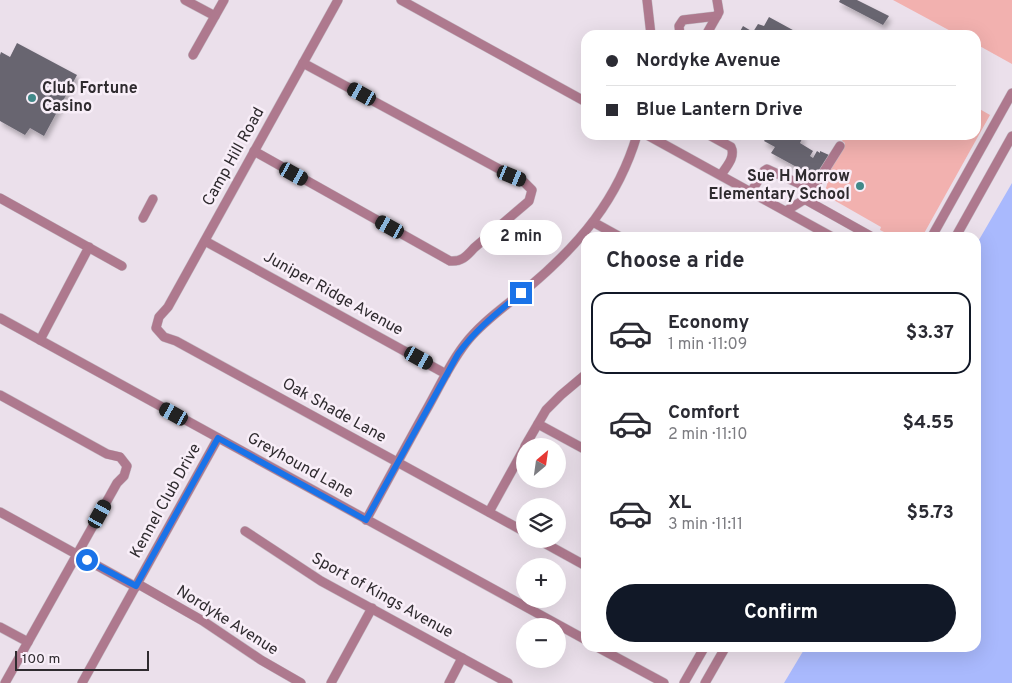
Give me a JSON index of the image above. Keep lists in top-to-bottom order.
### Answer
{
  "streets": {
    "street": [
      "Camp Hill Road",
      "Juniper Ridge Avenue",
      "Oak Shade Lane",
      "Greyhound Lane",
      "Kennel Club Drive",
      "Sport of Kings Avenue",
      "Nordyke Avenue"
    ]
  },
  "crossings": [
    ["Camp Hill Road", "Juniper Ridge Avenue"],
    ["Camp Hill Road", "Oak Shade Lane"],
    ["Greyhound Lane", "Kennel Club Drive"],
    ["Kennel Club Drive", "Nordyke Avenue"]
  ],
  "places": ["Club Fortune Casino", "Sue H Morrow Elementary School"],
  "scale_bar": "100 m",
  "north": "top right",
  "page": {
    "banner": ["Nordyke Avenue", "Blue Lantern Drive"],
    "bubble": "2 min",
    "heading": "Choose a ride",
    "list": [
      {
        "name": "Economy",
        "note": "1 min · 11:09",
        "value": "$3.37"
      },
      {
        "name": "Comfort",
        "note": "2 min · 11:10",
        "value": "$4.55"
      },
      {
        "name": "XL",
        "note": "3 min · 11:11",
        "value": "$5.73"
      }
    ],
    "map_buttons": ["+", "−"],
    "buttons": "Confirm",
    "scale": "100 m"
  }
}
